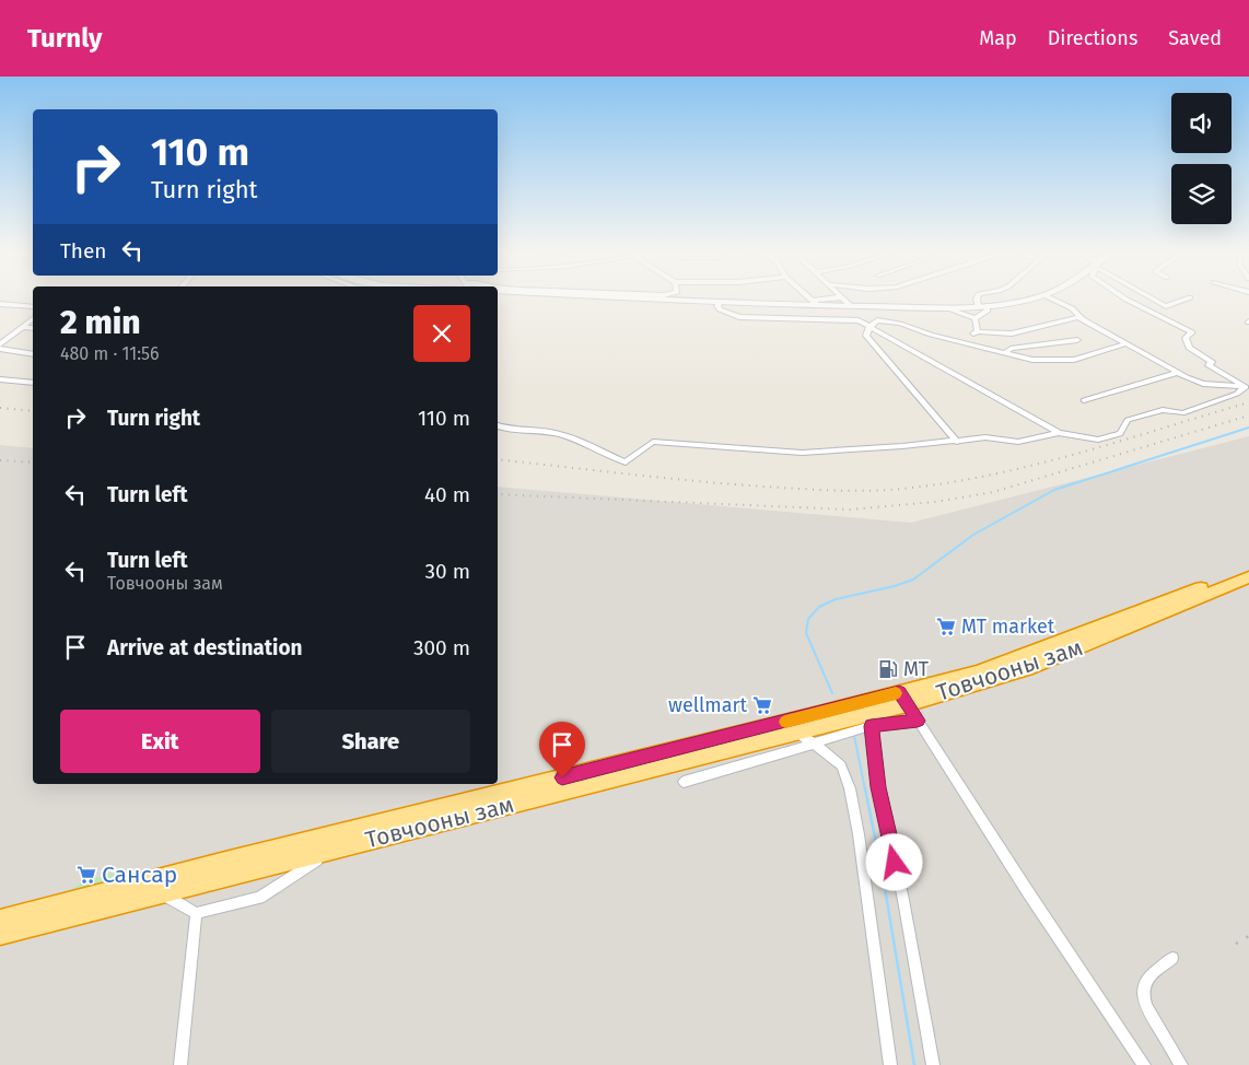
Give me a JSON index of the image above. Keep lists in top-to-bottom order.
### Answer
{
  "streets": {
    "highway": ["Товчооны зам"]
  },
  "places": {
    "supermarket": ["MT market", "wellmart", "Сансар"],
    "fuel station": ["МТ"]
  },
  "page": {
    "header": "Turnly",
    "nav": ["Map", "Directions", "Saved"],
    "turn": ["110 m", "Turn right"],
    "then": "Then",
    "heading": ["2 min", "480 m · 11:56"],
    "list": [
      {
        "name": "Turn right",
        "value": "110 m"
      },
      {
        "name": "Turn left",
        "value": "40 m"
      },
      {
        "name": "Turn left",
        "note": "Товчооны зам",
        "value": "30 m"
      },
      {
        "name": "Arrive at destination",
        "value": "300 m"
      }
    ],
    "buttons": ["Exit", "Share"]
  }
}
